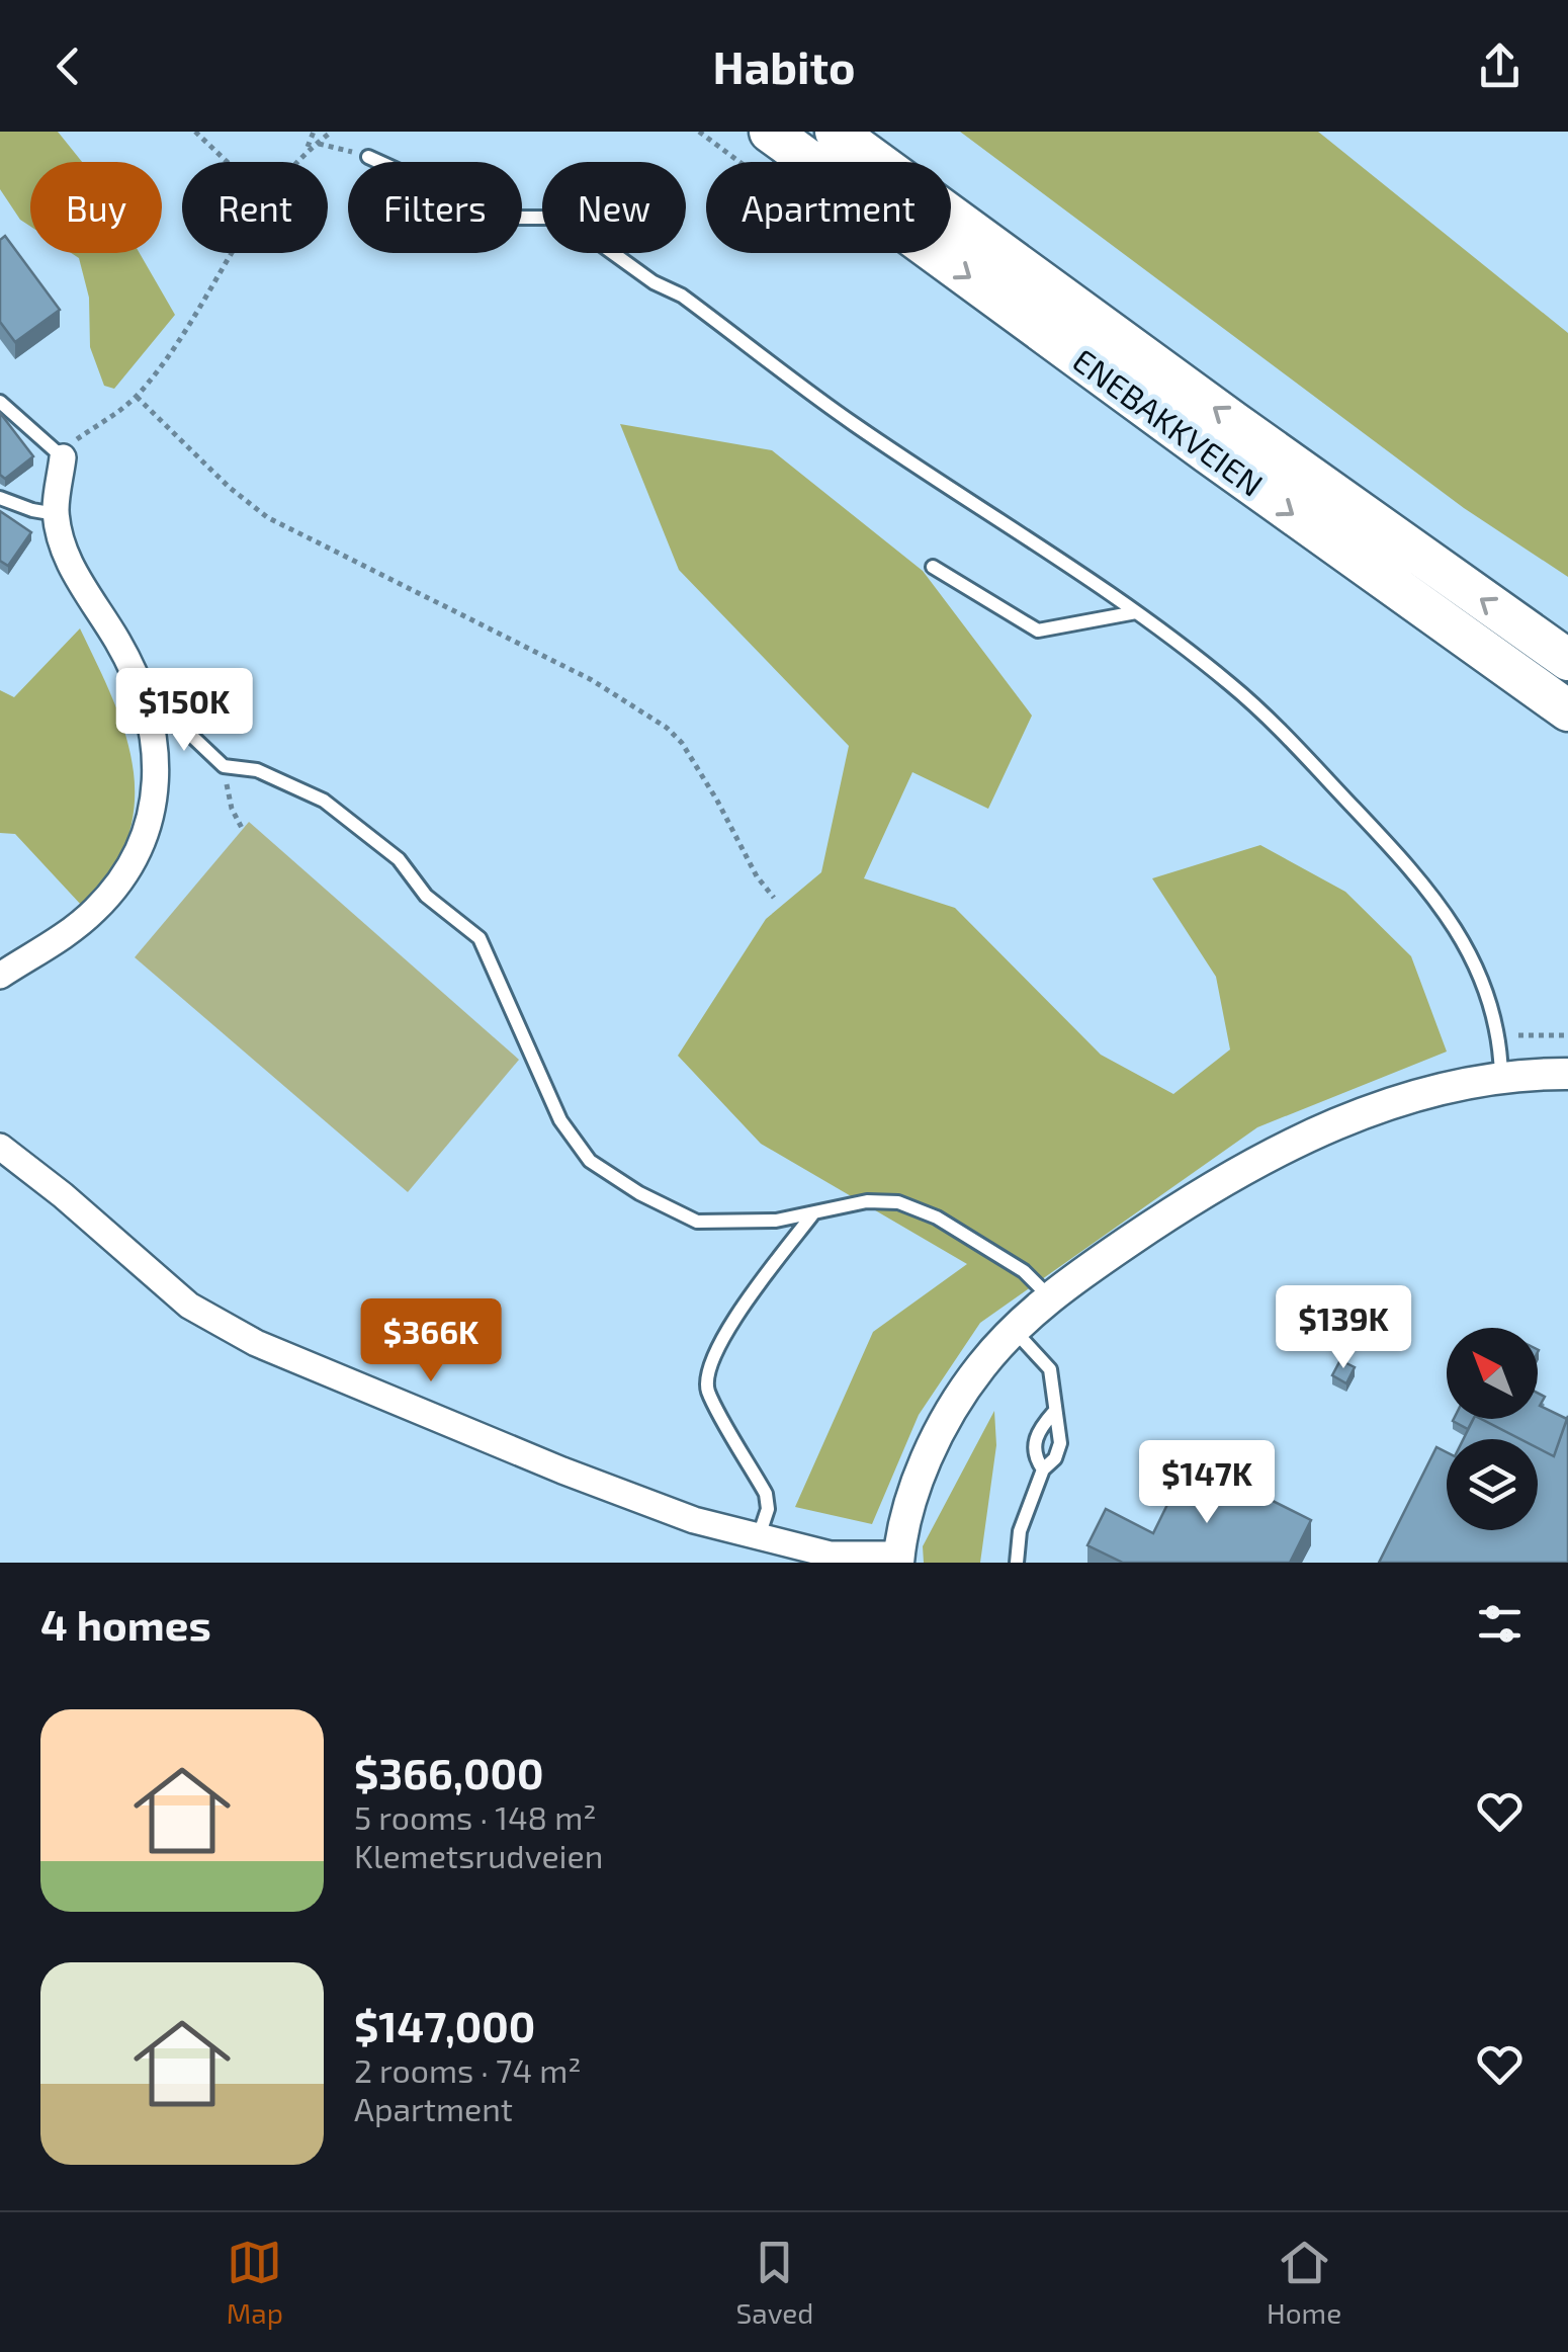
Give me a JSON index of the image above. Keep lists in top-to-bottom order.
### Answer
{
  "streets": {
    "highway": ["ENEBAKKVEIEN"]
  },
  "north": "top left",
  "page": {
    "header": "Habito",
    "chip": [
      "Buy",
      "Rent",
      "Filters",
      "New",
      "Apartment"
    ],
    "price": [
      "$150K",
      "$139K",
      "$366K",
      "$147K"
    ],
    "heading": "4 homes",
    "list": [
      {
        "name": "$366,000",
        "note": "5 rooms · 148 m² · Klemetsrudveien"
      },
      {
        "name": "$147,000",
        "note": "2 rooms · 74 m² · Apartment"
      }
    ],
    "tabs": ["Map", "Saved", "Home"]
  }
}
